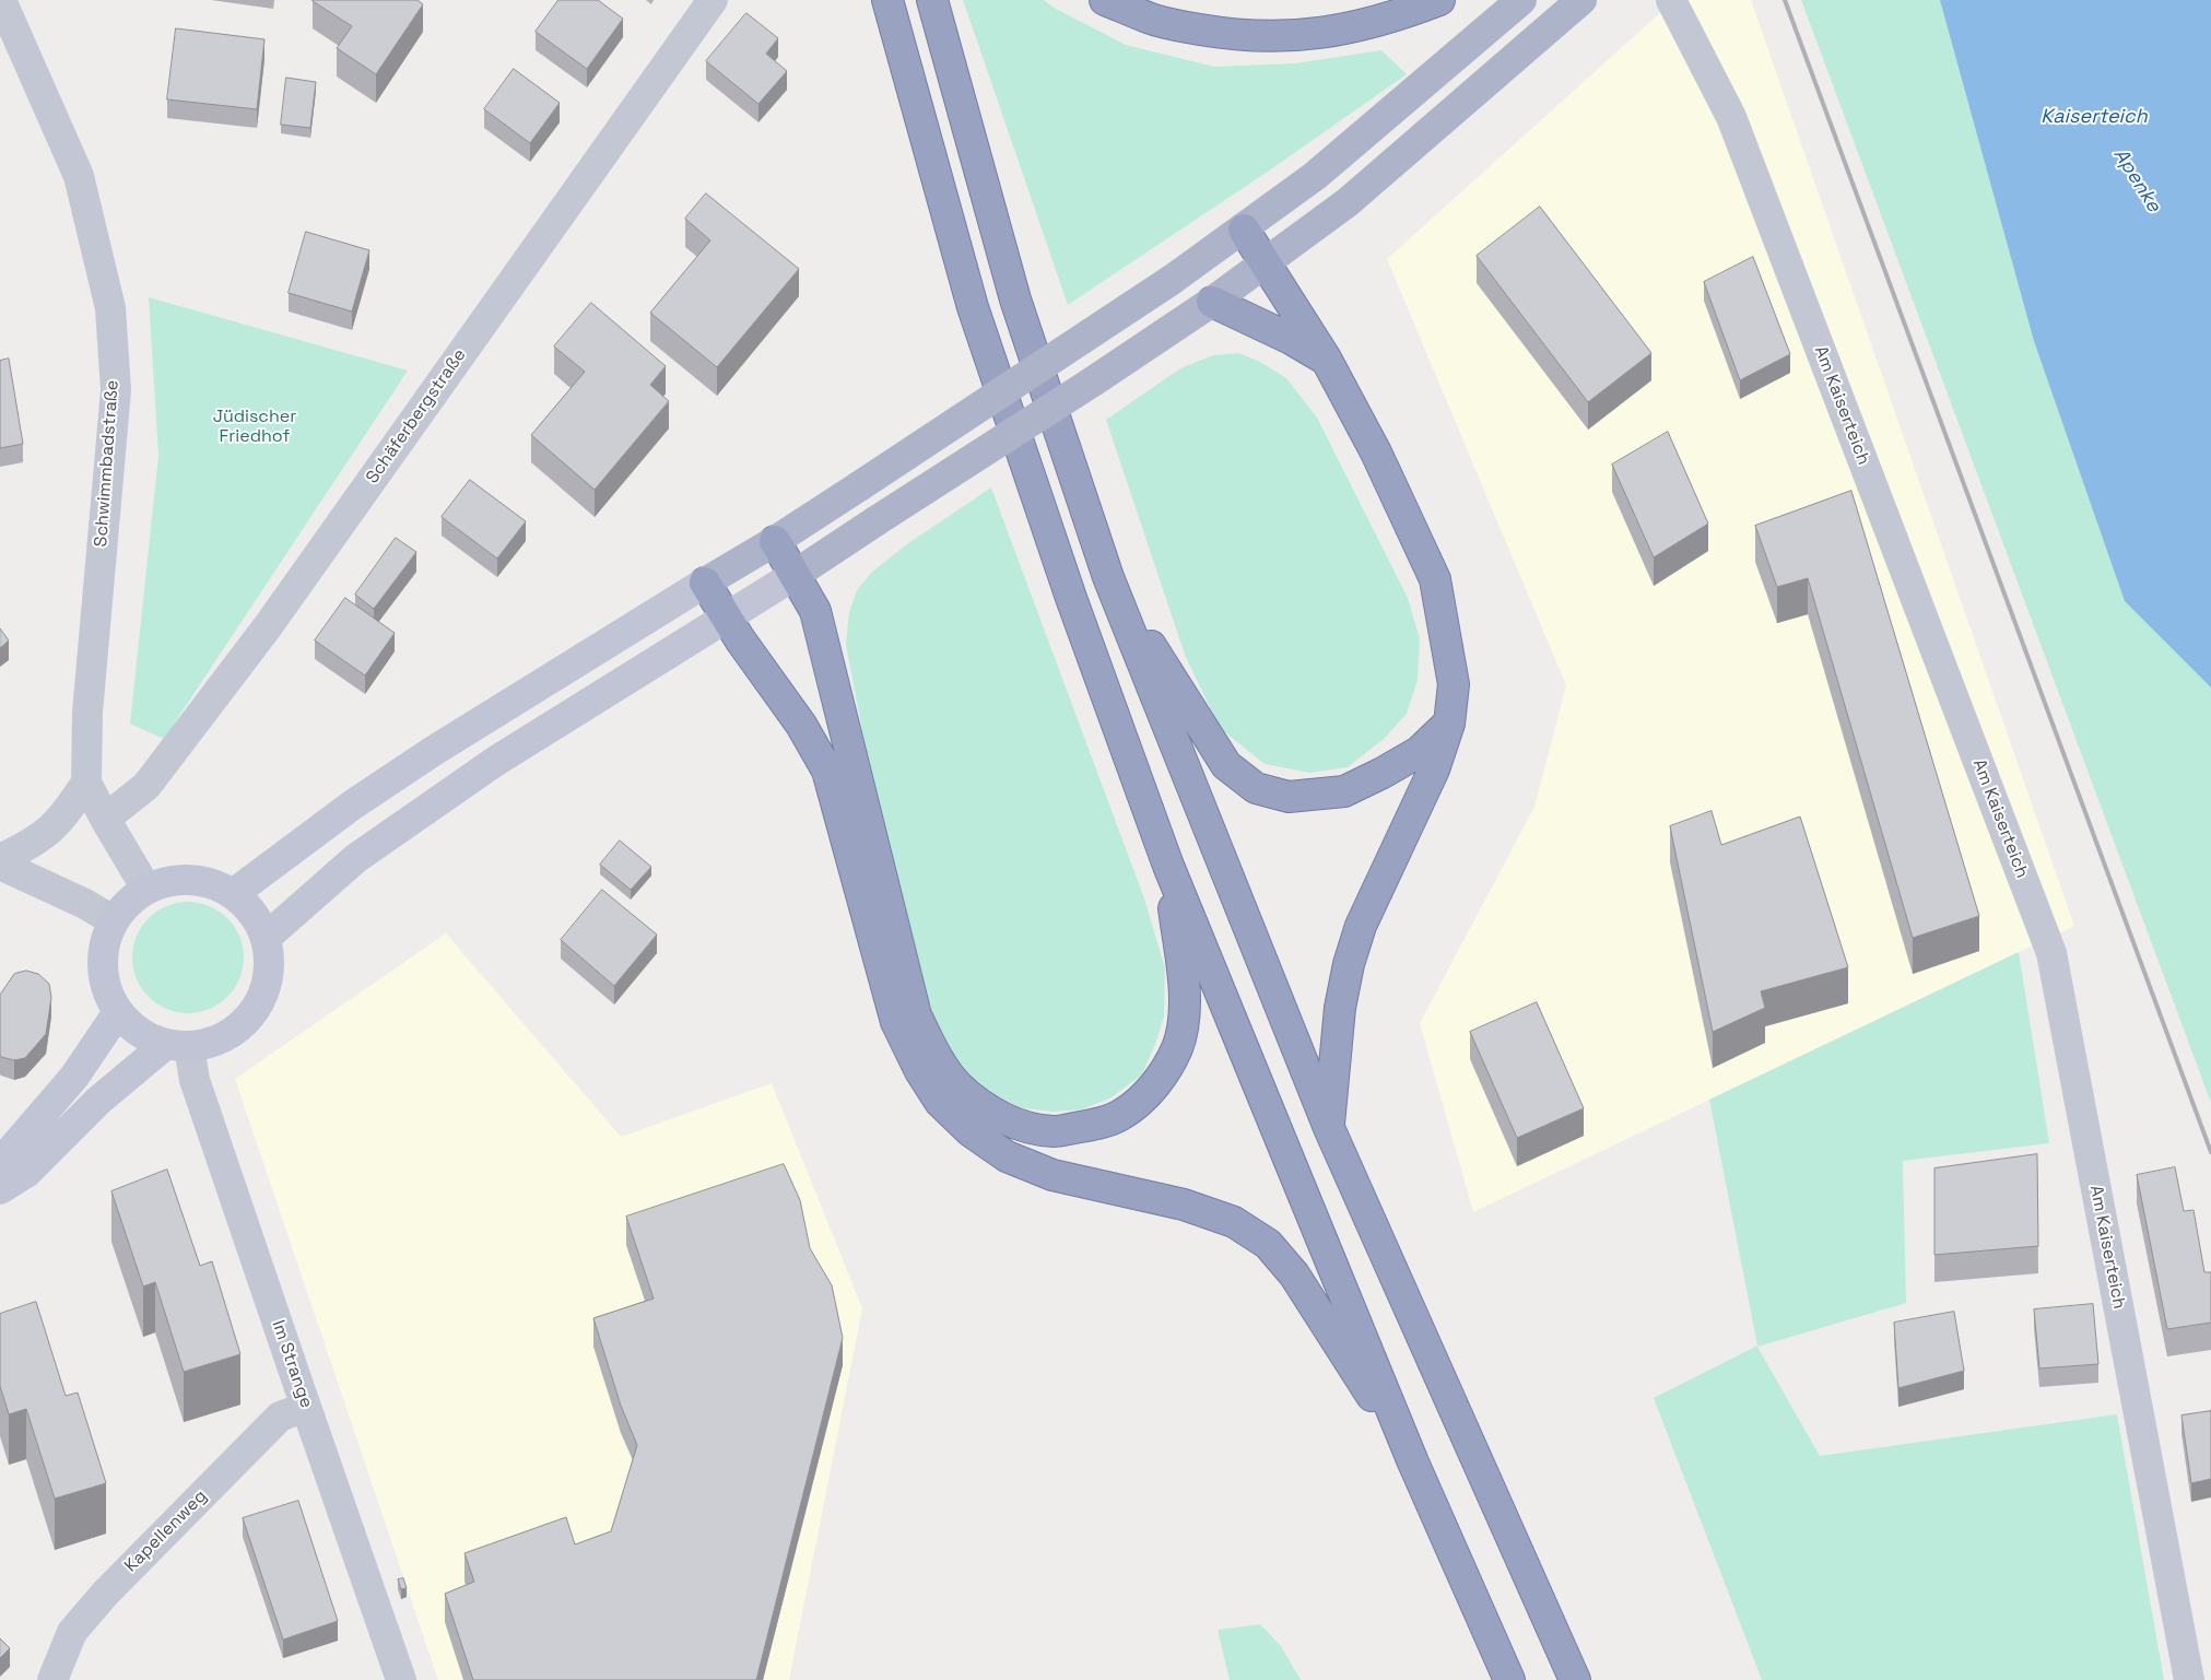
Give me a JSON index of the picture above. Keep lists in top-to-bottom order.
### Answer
{
  "streets": {
    "street": [
      "Am Kaiserteich",
      "Schäferbergstraße",
      "Schwimmbadstraße",
      "Im Strange",
      "Kapellenweg"
    ]
  },
  "crossings": [
    ["Schäferbergstraße", "Schwimmbadstraße"],
    ["Schwimmbadstraße", "Im Strange"],
    ["Im Strange", "Kapellenweg"]
  ],
  "water": ["Kaiserteich", "Apenke"],
  "parks": ["Jüdischer Friedhof"]
}
